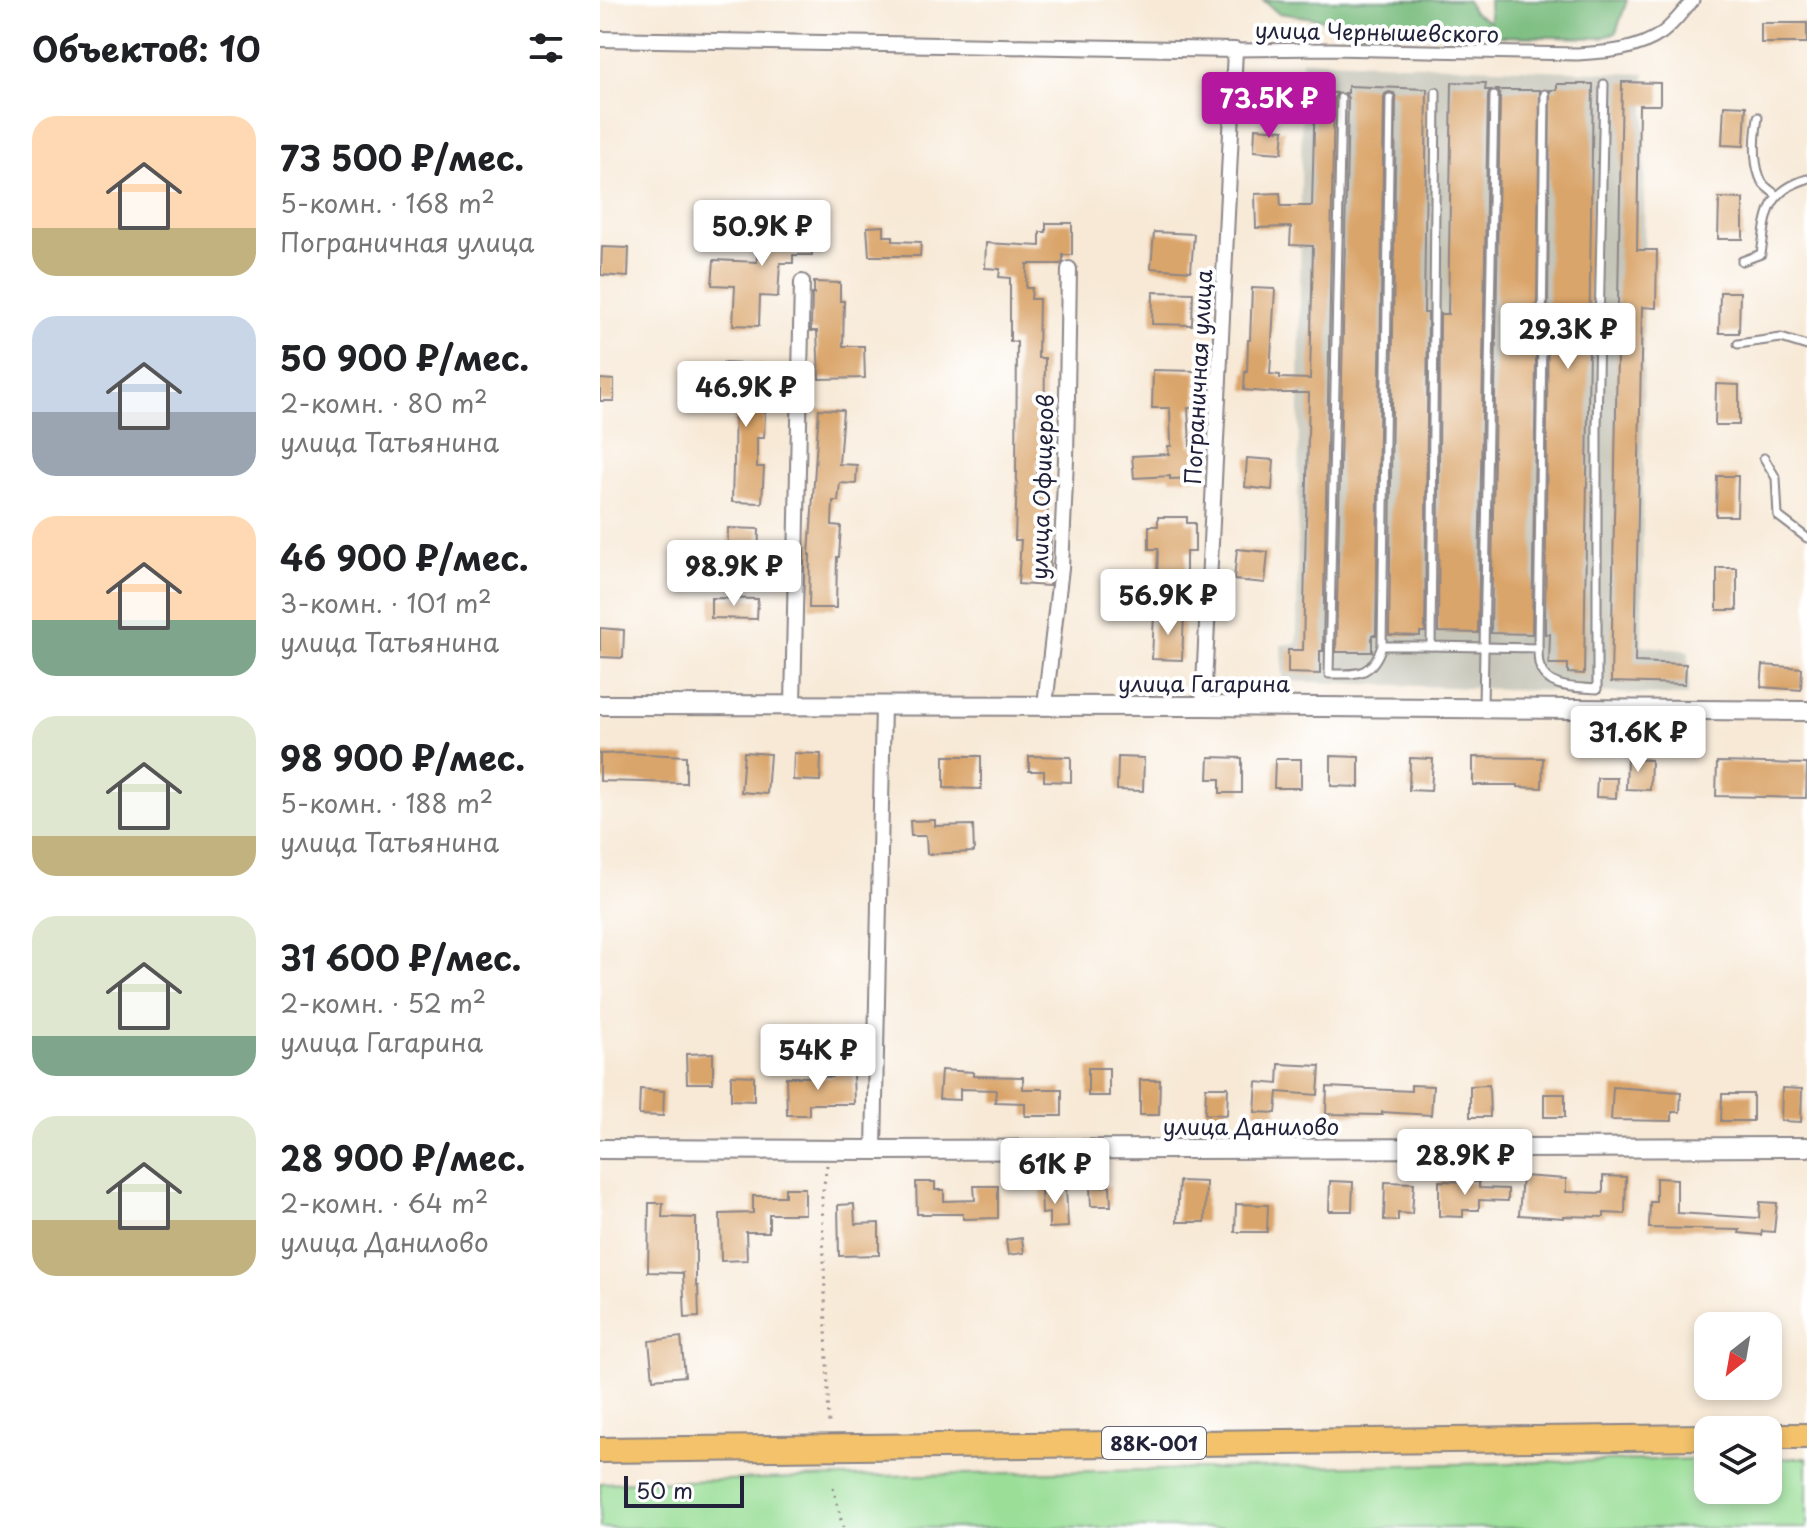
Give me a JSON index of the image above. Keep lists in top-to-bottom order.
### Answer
{
  "streets": {
    "main road": ["88К-001"],
    "street": [
      "улица Чернышевского",
      "Пограничная улица",
      "улица Офицеров",
      "улица Гагарина",
      "улица Данилово"
    ]
  },
  "crossings": [
    ["улица Чернышевского", "Пограничная улица"],
    ["Пограничная улица", "улица Гагарина"],
    ["улица Офицеров", "улица Гагарина"]
  ],
  "scale_bar": "50 m",
  "north": "bottom left",
  "page": {
    "heading": "Объектов: 10",
    "price": [
      "73.5K ₽",
      "50.9K ₽",
      "29.3K ₽",
      "46.9K ₽",
      "98.9K ₽",
      "56.9K ₽",
      "31.6K ₽",
      "54K ₽",
      "28.9K ₽",
      "61K ₽"
    ],
    "list": [
      {
        "name": "73 500 ₽/мес.",
        "note": "5-комн. · 168 m² · Пограничная улица"
      },
      {
        "name": "50 900 ₽/мес.",
        "note": "2-комн. · 80 m² · улица Татьянина"
      },
      {
        "name": "46 900 ₽/мес.",
        "note": "3-комн. · 101 m² · улица Татьянина"
      },
      {
        "name": "98 900 ₽/мес.",
        "note": "5-комн. · 188 m² · улица Татьянина"
      },
      {
        "name": "31 600 ₽/мес.",
        "note": "2-комн. · 52 m² · улица Гагарина"
      },
      {
        "name": "28 900 ₽/мес.",
        "note": "2-комн. · 64 m² · улица Данилово"
      }
    ],
    "scale": "50 m"
  }
}
